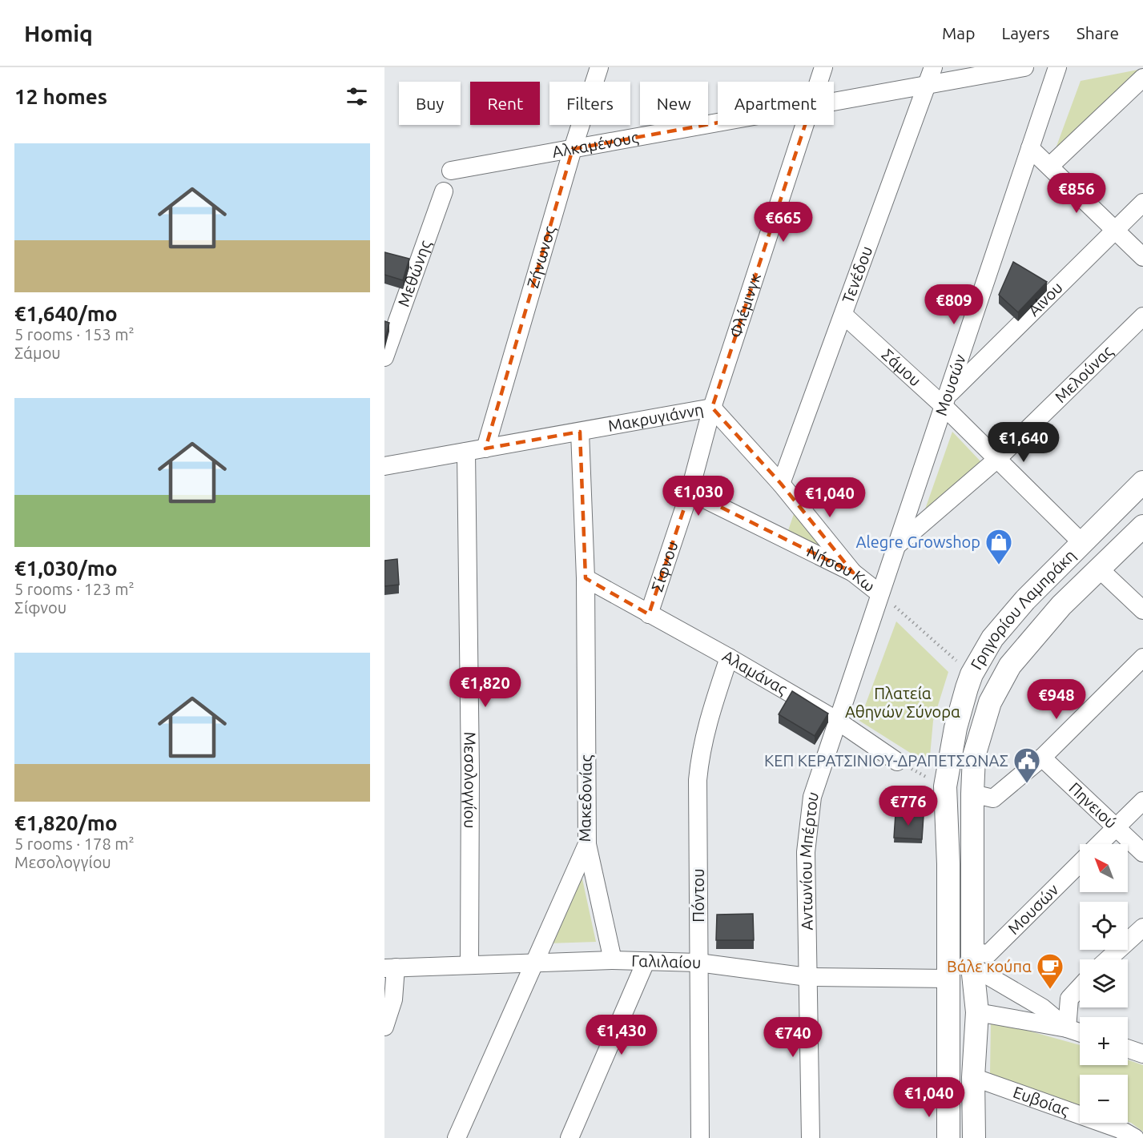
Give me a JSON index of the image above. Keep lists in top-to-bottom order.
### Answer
{
  "streets": {
    "main road": ["Γρηγορίου Λαμπράκη"],
    "street": [
      "Αλκαμένους",
      "Ζήνωνος",
      "Μεθώνης",
      "Τενέδου",
      "Αίνου",
      "Φλέμινγκ",
      "Σάμου",
      "Μελούνας",
      "Μουσών",
      "Μακρυγιάννη",
      "Σίφνου",
      "Νήσου Κω",
      "Αλαμάνας",
      "Μεσολογγίου",
      "Μακεδονίας",
      "Πηνειού",
      "Αντωνίου Μπέρτου",
      "Πόντου",
      "Γαλιλαίου",
      "Ευβοίας"
    ]
  },
  "crossings": [
    ["Αλκαμένους", "Ζήνωνος"],
    ["Αλκαμένους", "Τενέδου"],
    ["Ζήνωνος", "Μακρυγιάννη"],
    ["Τενέδου", "Σάμου"],
    ["Τενέδου", "Μακρυγιάννη"],
    ["Αίνου", "Σάμου"],
    ["Αίνου", "Μουσών"],
    ["Φλέμινγκ", "Μακρυγιάννη"],
    ["Φλέμινγκ", "Σίφνου"],
    ["Σάμου", "Μελούνας"],
    ["Σάμου", "Μουσών"],
    ["Σάμου", "Γρηγορίου Λαμπράκη"],
    ["Μελούνας", "Μουσών"],
    ["Μουσών", "Νήσου Κω"],
    ["Μουσών", "Γρηγορίου Λαμπράκη"],
    ["Μουσών", "Πηνειού"],
    ["Μουσών", "Αντωνίου Μπέρτου"],
    ["Μακρυγιάννη", "Σίφνου"],
    ["Μακρυγιάννη", "Νήσου Κω"],
    ["Μακρυγιάννη", "Μεσολογγίου"],
    ["Μακρυγιάννη", "Μακεδονίας"],
    ["Σίφνου", "Νήσου Κω"],
    ["Σίφνου", "Αλαμάνας"],
    ["Νήσου Κω", "Γρηγορίου Λαμπράκη"],
    ["Νήσου Κω", "Αντωνίου Μπέρτου"],
    ["Γρηγορίου Λαμπράκη", "Γαλιλαίου"],
    ["Γρηγορίου Λαμπράκη", "Ευβοίας"],
    ["Αλαμάνας", "Μακεδονίας"],
    ["Αλαμάνας", "Αντωνίου Μπέρτου"],
    ["Αλαμάνας", "Πόντου"],
    ["Μεσολογγίου", "Γαλιλαίου"],
    ["Μακεδονίας", "Γαλιλαίου"],
    ["Αντωνίου Μπέρτου", "Γαλιλαίου"],
    ["Πόντου", "Γαλιλαίου"]
  ],
  "parks": ["Πλατεία Αθηνών Σύνορα"],
  "places": {
    "shop": ["Alegre Growshop"],
    "public building": ["ΚΕΠ ΚΕΡΑΤΣΙΝΙΟΥ-ΔΡΑΠΕΤΣΩΝΑΣ"],
    "cafe": ["Βάλε κούπα"]
  },
  "north": "top left",
  "page": {
    "header": "Homiq",
    "nav": ["Map", "Layers", "Share"],
    "heading": "12 homes",
    "chip": [
      "Buy",
      "Rent",
      "Filters",
      "New",
      "Apartment"
    ],
    "list": [
      {
        "name": "€1,640/mo",
        "note": "5 rooms · 153 m² · Σάμου"
      },
      {
        "name": "€1,030/mo",
        "note": "5 rooms · 123 m² · Σίφνου"
      },
      {
        "name": "€1,820/mo",
        "note": "5 rooms · 178 m² · Μεσολογγίου"
      }
    ],
    "price": [
      "€856",
      "€665",
      "€809",
      "€1,640",
      "€1,030",
      "€1,040",
      "€1,820",
      "€948",
      "€776",
      "€1,430",
      "€740",
      "€1,040"
    ],
    "map_buttons": ["+", "−"]
  }
}
